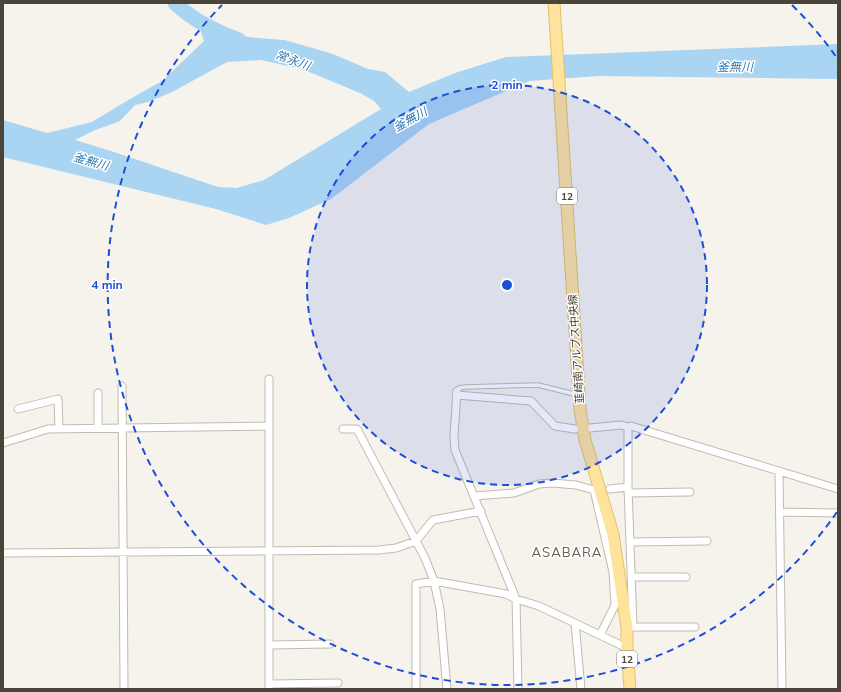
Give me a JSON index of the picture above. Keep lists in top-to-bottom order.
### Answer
{
  "streets": {
    "main road": ["12", "韮崎南アルプス中央線"]
  },
  "districts": ["ASABARA"],
  "water": ["常永川", "釜無川"],
  "rings": ["2 min", "4 min"]
}
